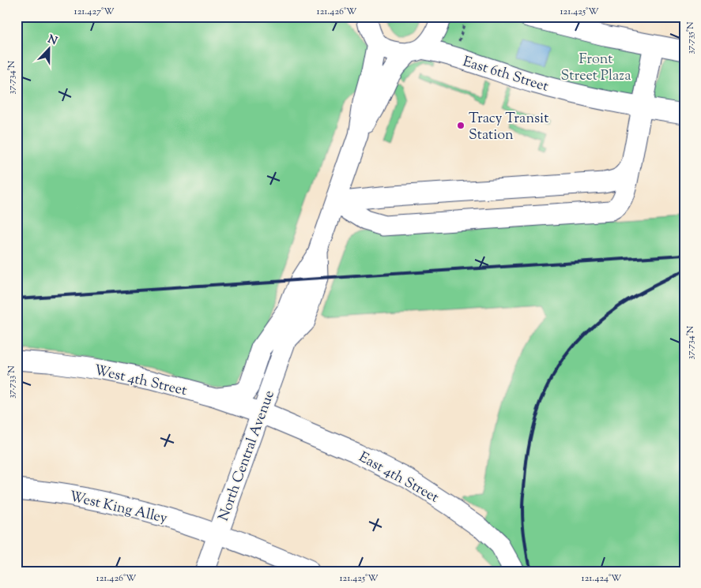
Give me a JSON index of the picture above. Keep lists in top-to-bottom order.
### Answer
{
  "streets": {
    "street": [
      "East 6th Street",
      "West 4th Street",
      "North Central Avenue",
      "East 4th Street",
      "West King Alley"
    ]
  },
  "crossings": [
    ["East 6th Street", "North Central Avenue"],
    ["West 4th Street", "North Central Avenue"],
    ["West 4th Street", "East 4th Street"],
    ["North Central Avenue", "East 4th Street"],
    ["North Central Avenue", "West King Alley"]
  ],
  "parks": ["Front Street Plaza"],
  "places": ["Tracy Transit Station"],
  "north": "top",
  "coordinates": [
    "121.427°W",
    "121.426°W",
    "121.425°W",
    "37.735°N",
    "37.734°N",
    "37.733°N",
    "121.424°W"
  ]
}
